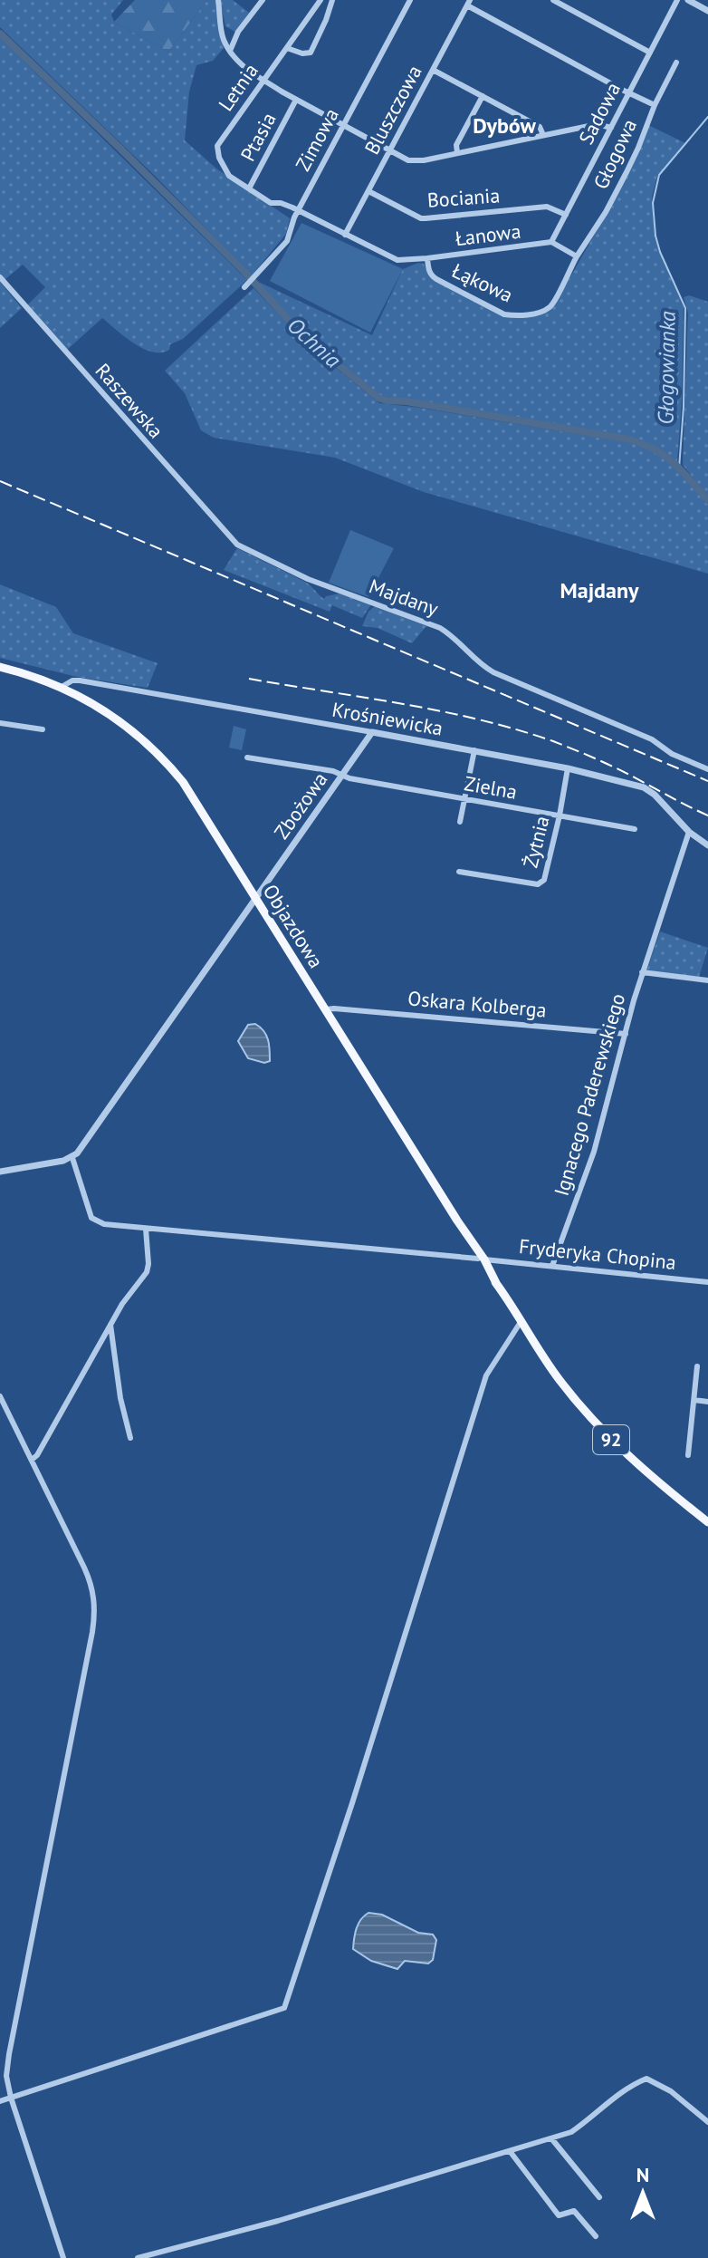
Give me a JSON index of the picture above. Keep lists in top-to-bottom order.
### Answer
{
  "streets": {
    "main road": ["Objazdowa", "92"],
    "street": [
      "Letnia",
      "Bluszczowa",
      "Sadowa",
      "Ptasia",
      "Zimowa",
      "Głogowa",
      "Bociania",
      "Łanowa",
      "Łąkowa",
      "Raszewska",
      "Majdany",
      "Krośniewicka",
      "Zielna",
      "Zbożowa",
      "Żytnia",
      "Oskara Kolberga",
      "Ignacego Paderewskiego",
      "Fryderyka Chopina"
    ]
  },
  "crossings": [
    ["Letnia", "Łąkowa"],
    ["Bluszczowa", "Bociania"],
    ["Bluszczowa", "Łąkowa"],
    ["Sadowa", "Bociania"],
    ["Sadowa", "Łanowa"],
    ["Ptasia", "Łąkowa"],
    ["Zimowa", "Łąkowa"],
    ["Głogowa", "Łąkowa"],
    ["Łanowa", "Łąkowa"],
    ["Raszewska", "Majdany"],
    ["Krośniewicka", "Zbożowa"],
    ["Krośniewicka", "Żytnia"],
    ["Krośniewicka", "Objazdowa"],
    ["Krośniewicka", "Ignacego Paderewskiego"],
    ["Krośniewicka", "92"],
    ["Zielna", "Zbożowa"],
    ["Zielna", "Żytnia"],
    ["Zbożowa", "Objazdowa"],
    ["Zbożowa", "Fryderyka Chopina"],
    ["Objazdowa", "Oskara Kolberga"],
    ["Objazdowa", "Fryderyka Chopina"],
    ["Objazdowa", "92"],
    ["Oskara Kolberga", "Ignacego Paderewskiego"],
    ["Ignacego Paderewskiego", "Fryderyka Chopina"]
  ],
  "districts": ["Dybów", "Majdany"],
  "water": ["Ochnia", "Głogowianka"],
  "north": "top"
}
